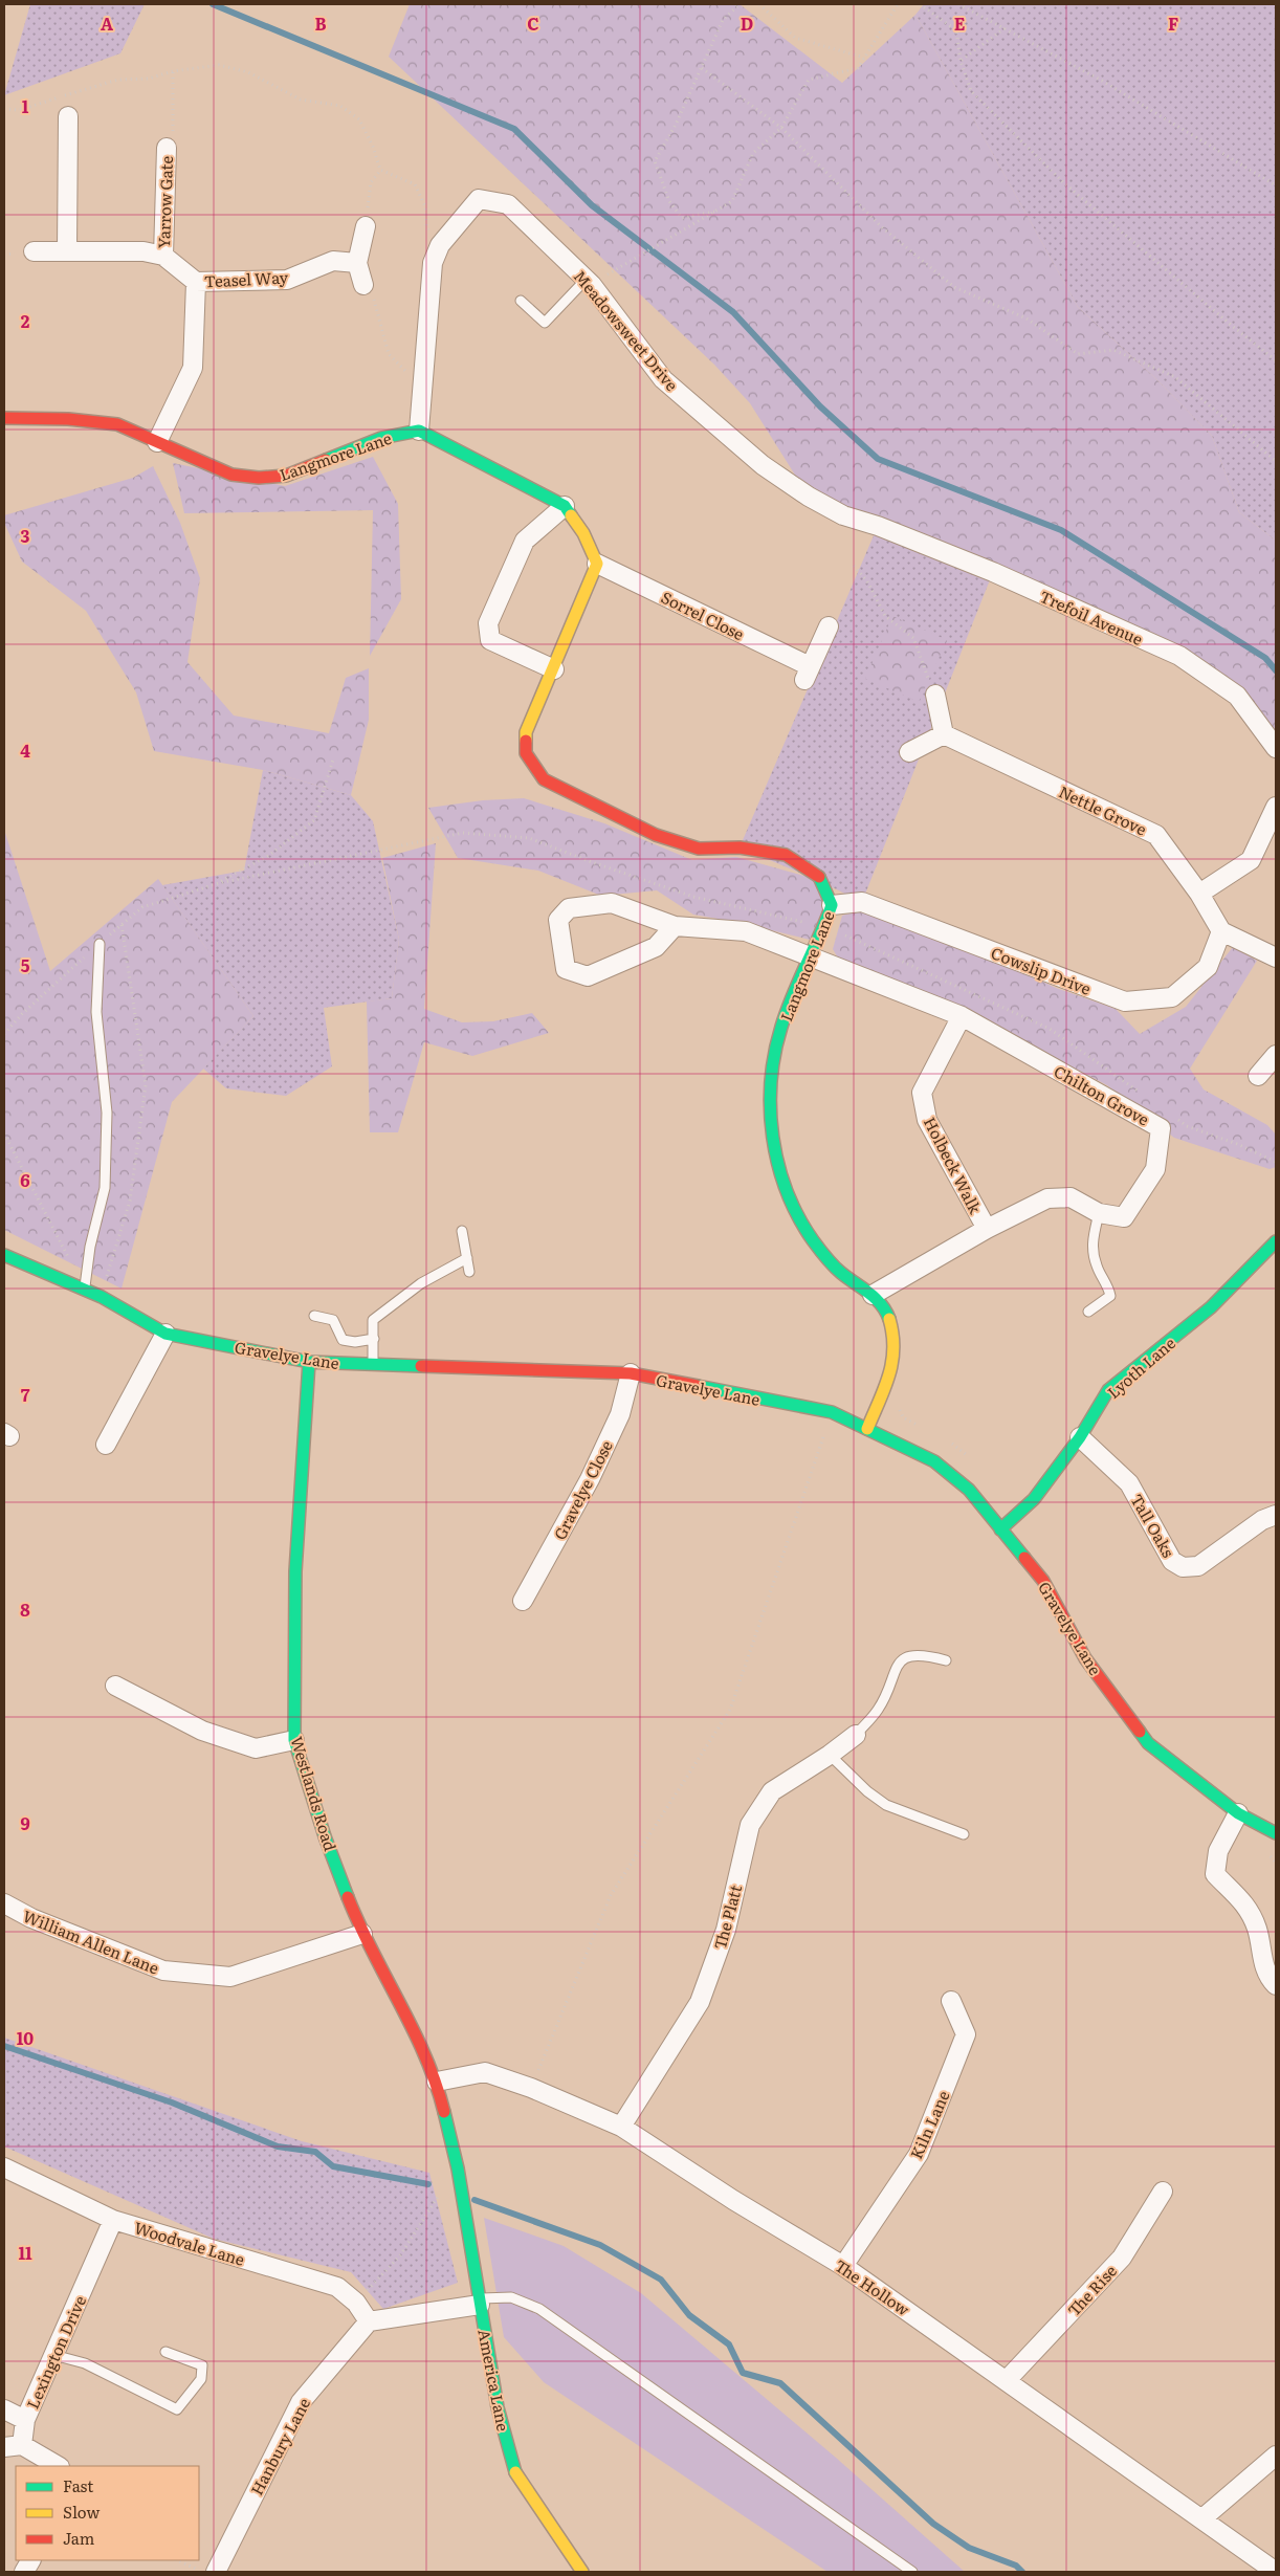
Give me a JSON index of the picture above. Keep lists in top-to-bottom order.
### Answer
{
  "streets": {
    "street": [
      "Yarrow Gate",
      "Teasel Way",
      "Meadowsweet Drive",
      "Langmore Lane",
      "Sorrel Close",
      "Trefoil Avenue",
      "Nettle Grove",
      "Cowslip Drive",
      "Chilton Grove",
      "Holbeck Walk",
      "Gravelye Lane",
      "Lyoth Lane",
      "Gravelye Close",
      "Tall Oaks",
      "Westlands Road",
      "The Platt",
      "William Allen Lane",
      "Kiln Lane",
      "Woodvale Lane",
      "The Hollow",
      "The Rise",
      "Lexington Drive",
      "America Lane",
      "Hanbury Lane"
    ]
  },
  "crossings": [
    ["Yarrow Gate", "Teasel Way"],
    ["Teasel Way", "Langmore Lane"],
    ["Meadowsweet Drive", "Langmore Lane"],
    ["Meadowsweet Drive", "Trefoil Avenue"],
    ["Langmore Lane", "Sorrel Close"],
    ["Langmore Lane", "Cowslip Drive"],
    ["Langmore Lane", "Chilton Grove"],
    ["Langmore Lane", "Gravelye Lane"],
    ["Nettle Grove", "Cowslip Drive"],
    ["Chilton Grove", "Holbeck Walk"],
    ["Gravelye Lane", "Lyoth Lane"],
    ["Gravelye Lane", "Gravelye Close"],
    ["Gravelye Lane", "Westlands Road"],
    ["Lyoth Lane", "Tall Oaks"],
    ["Westlands Road", "William Allen Lane"],
    ["Westlands Road", "The Hollow"],
    ["Westlands Road", "America Lane"],
    ["The Platt", "The Hollow"],
    ["Kiln Lane", "The Hollow"],
    ["Woodvale Lane", "Lexington Drive"],
    ["Woodvale Lane", "Hanbury Lane"],
    ["The Hollow", "The Rise"]
  ],
  "legend": ["Fast", "Slow", "Jam"],
  "grid": {
    "columns": [
      "A",
      "B",
      "C",
      "D",
      "E",
      "F"
    ],
    "rows": [
      "1",
      "2",
      "3",
      "4",
      "5",
      "6",
      "7",
      "8",
      "9",
      "10",
      "11"
    ]
  }
}
